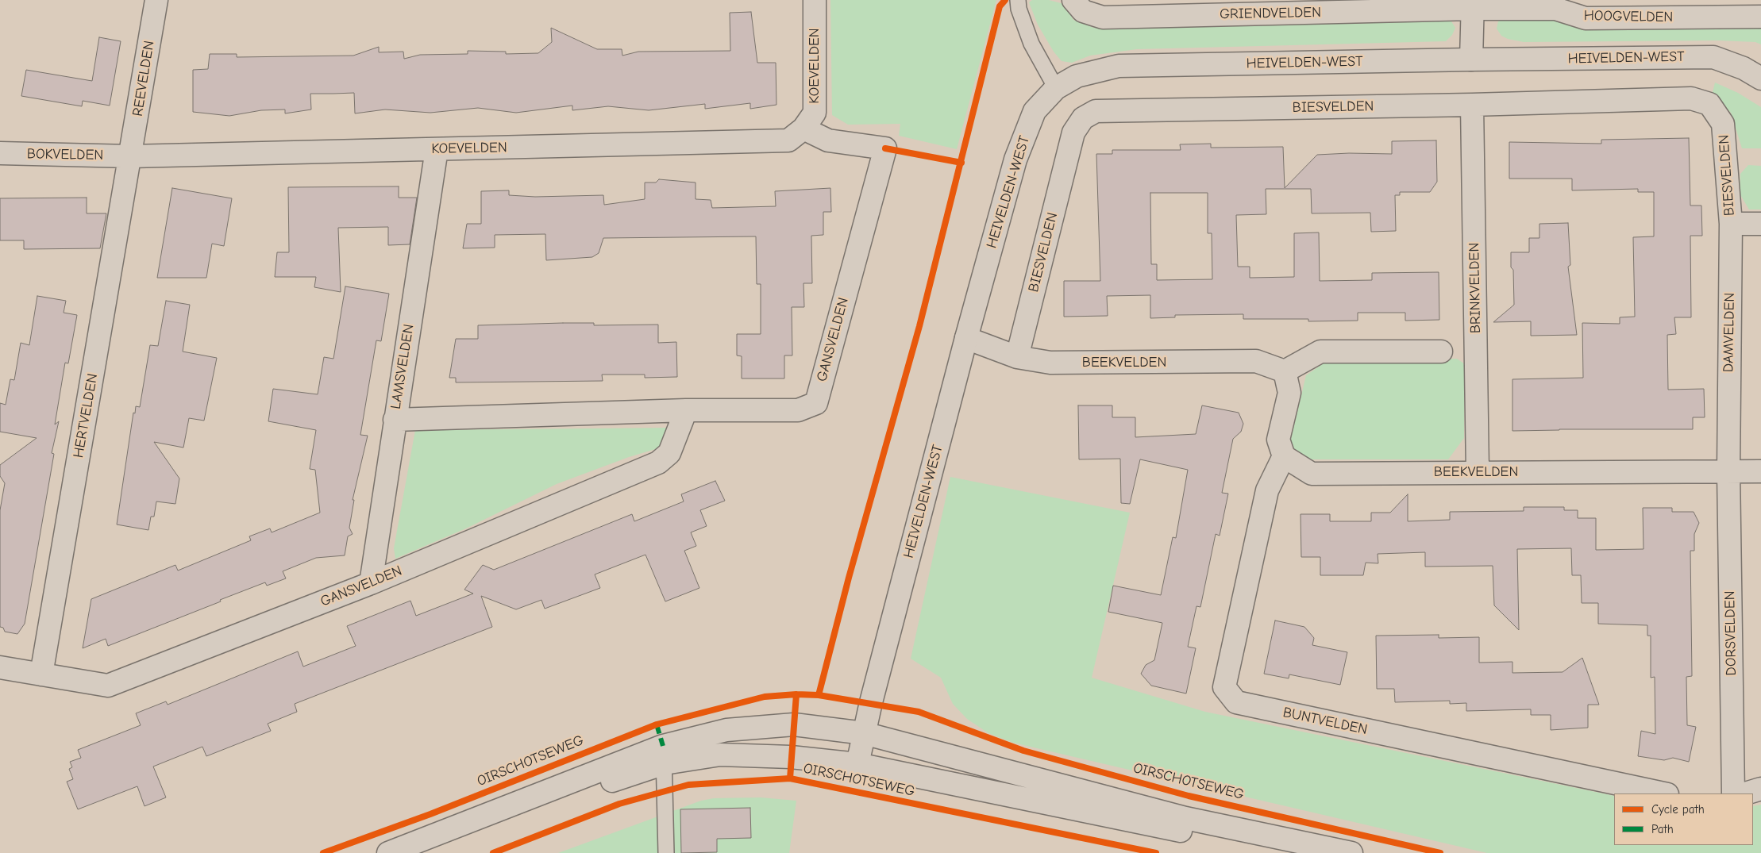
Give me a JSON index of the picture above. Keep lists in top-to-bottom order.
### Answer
{
  "streets": {
    "street": [
      "GRIENDVELDEN",
      "HOOGVELDEN",
      "HEIVELDEN-WEST",
      "KOEVELDEN",
      "REEVELDEN",
      "BIESVELDEN",
      "BOKVELDEN",
      "BRINKVELDEN",
      "DAMVELDEN",
      "GANSVELDEN",
      "BEEKVELDEN",
      "LAMSVELDEN",
      "HERTVELDEN",
      "DORSVELDEN",
      "BUNTVELDEN",
      "OIRSCHOTSEWEG"
    ]
  },
  "crossings": [
    ["GRIENDVELDEN", "HOOGVELDEN"],
    ["HEIVELDEN-WEST", "BEEKVELDEN"],
    ["HEIVELDEN-WEST", "OIRSCHOTSEWEG"],
    ["KOEVELDEN", "REEVELDEN"],
    ["KOEVELDEN", "BOKVELDEN"],
    ["KOEVELDEN", "GANSVELDEN"],
    ["KOEVELDEN", "LAMSVELDEN"],
    ["KOEVELDEN", "HERTVELDEN"],
    ["REEVELDEN", "BOKVELDEN"],
    ["REEVELDEN", "HERTVELDEN"],
    ["BIESVELDEN", "BRINKVELDEN"],
    ["BIESVELDEN", "DAMVELDEN"],
    ["BIESVELDEN", "BEEKVELDEN"],
    ["BOKVELDEN", "HERTVELDEN"],
    ["BRINKVELDEN", "BEEKVELDEN"],
    ["DAMVELDEN", "BEEKVELDEN"],
    ["DAMVELDEN", "DORSVELDEN"],
    ["GANSVELDEN", "LAMSVELDEN"],
    ["GANSVELDEN", "HERTVELDEN"],
    ["BEEKVELDEN", "DORSVELDEN"],
    ["BEEKVELDEN", "BUNTVELDEN"]
  ],
  "legend": ["Cycle path", "Path"]
}
